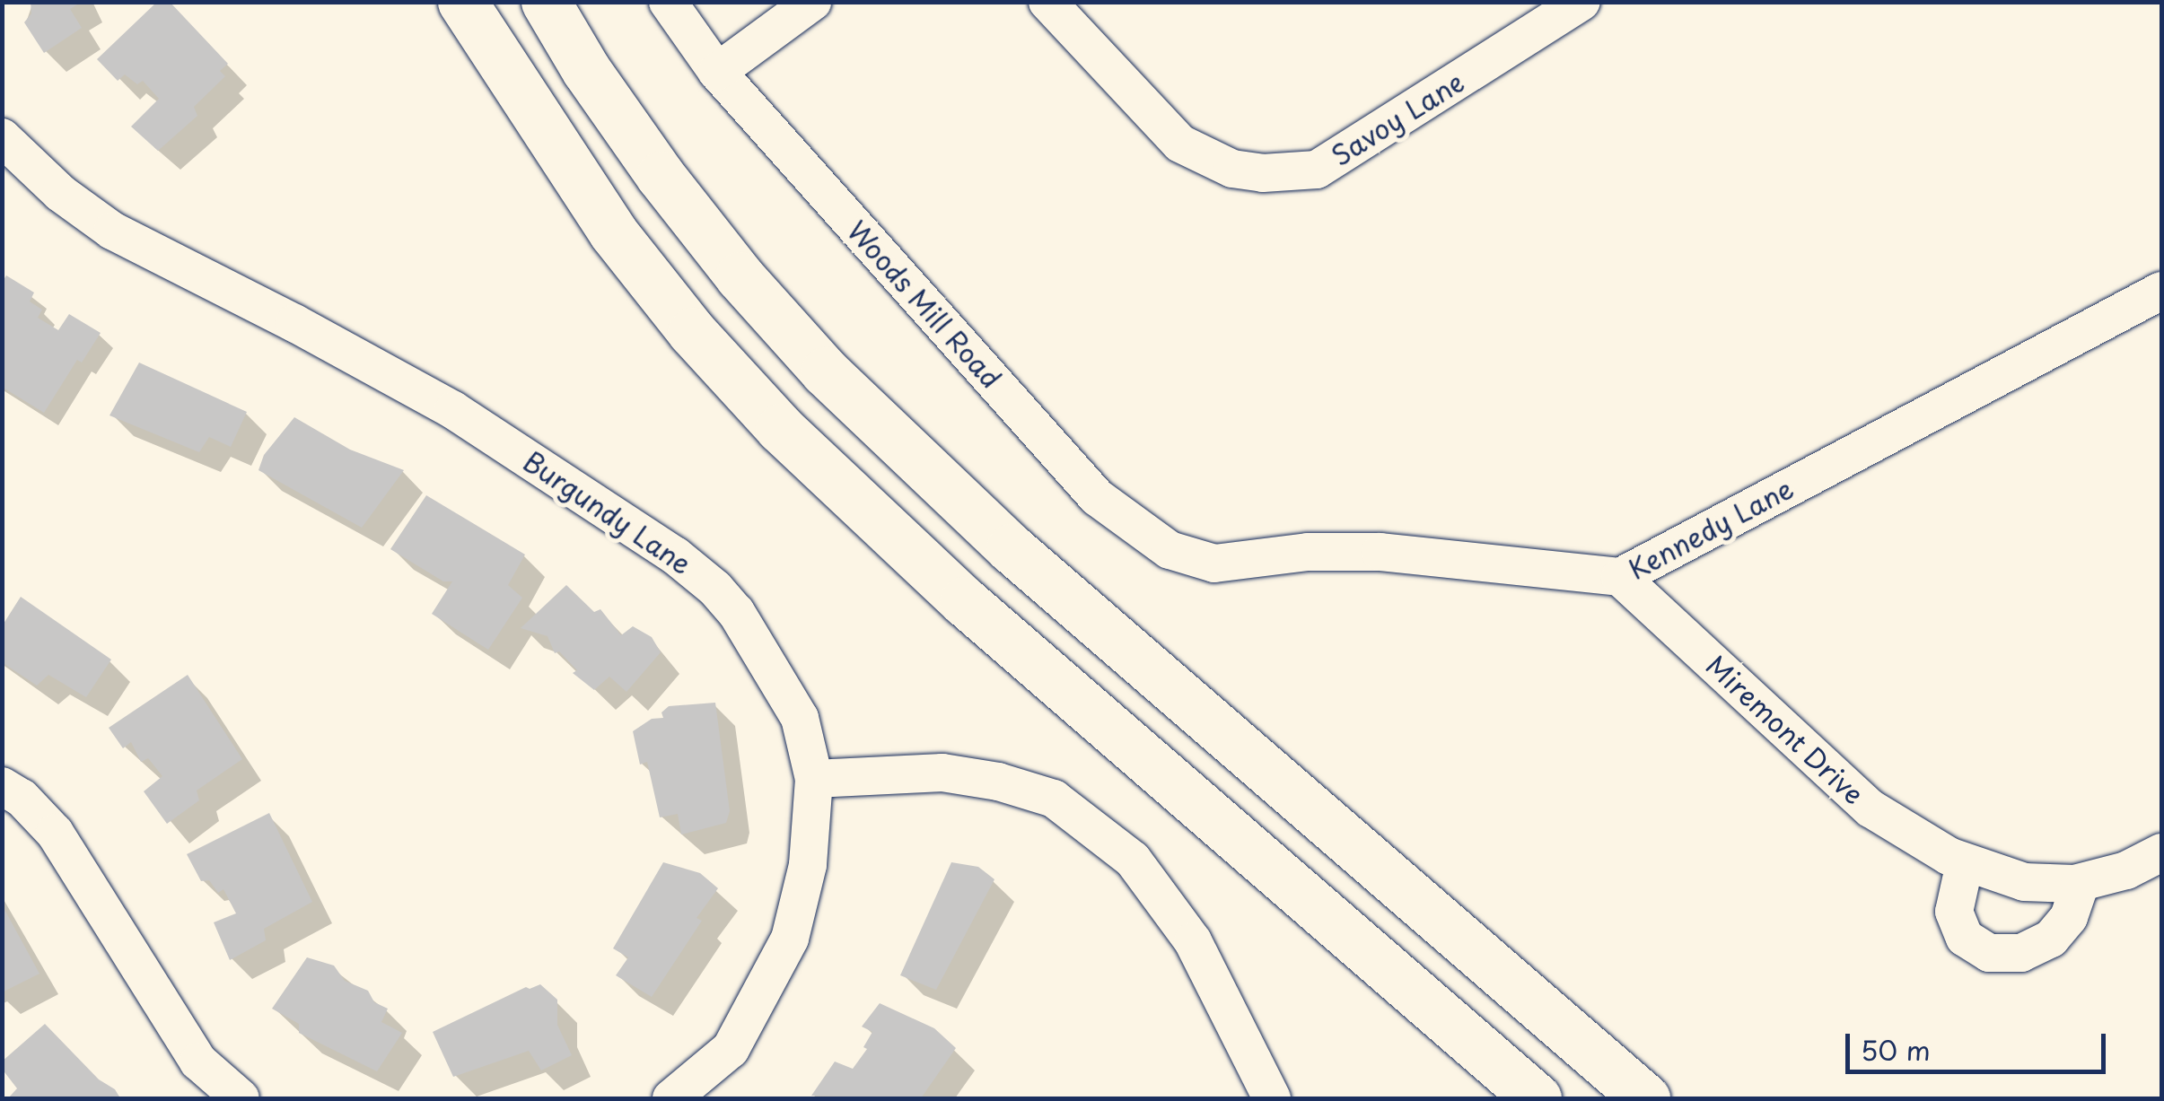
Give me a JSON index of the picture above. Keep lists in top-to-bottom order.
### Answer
{
  "streets": {
    "street": [
      "Savoy Lane",
      "Woods Mill Road",
      "Burgundy Lane",
      "Kennedy Lane",
      "Miremont Drive"
    ]
  },
  "crossings": [
    ["Woods Mill Road", "Kennedy Lane"],
    ["Kennedy Lane", "Miremont Drive"]
  ],
  "scale_bar": "50 m"
}
